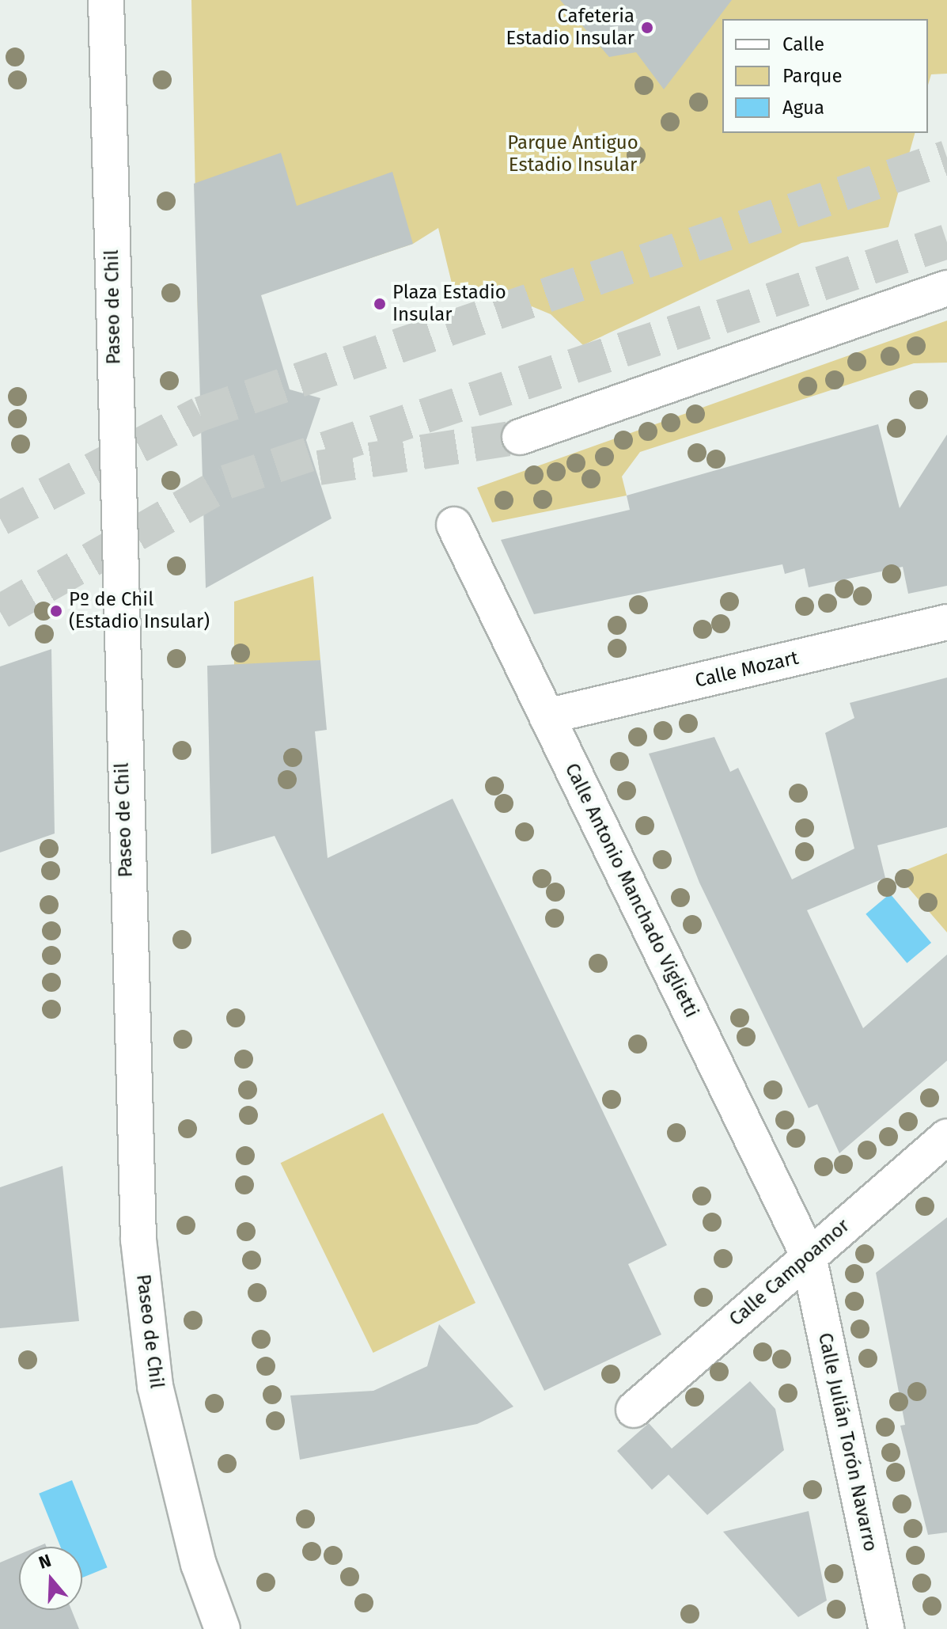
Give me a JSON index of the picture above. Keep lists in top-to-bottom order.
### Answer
{
  "streets": {
    "main road": [
      "Paseo de Chil",
      "Calle Mozart",
      "Calle Antonio Manchado Viglietti",
      "Calle Campoamor",
      "Calle Julián Torón Navarro"
    ]
  },
  "crossings": [
    ["Calle Mozart", "Calle Antonio Manchado Viglietti"],
    ["Calle Antonio Manchado Viglietti", "Calle Campoamor"],
    ["Calle Antonio Manchado Viglietti", "Calle Julián Torón Navarro"],
    ["Calle Campoamor", "Calle Julián Torón Navarro"]
  ],
  "parks": ["Parque Antiguo Estadio Insular"],
  "places": ["Cafeteria Estadio Insular", "Plaza Estadio Insular", "Pº de Chil (Estadio Insular)"],
  "legend": ["Calle", "Parque", "Agua"],
  "north": "top"
}
